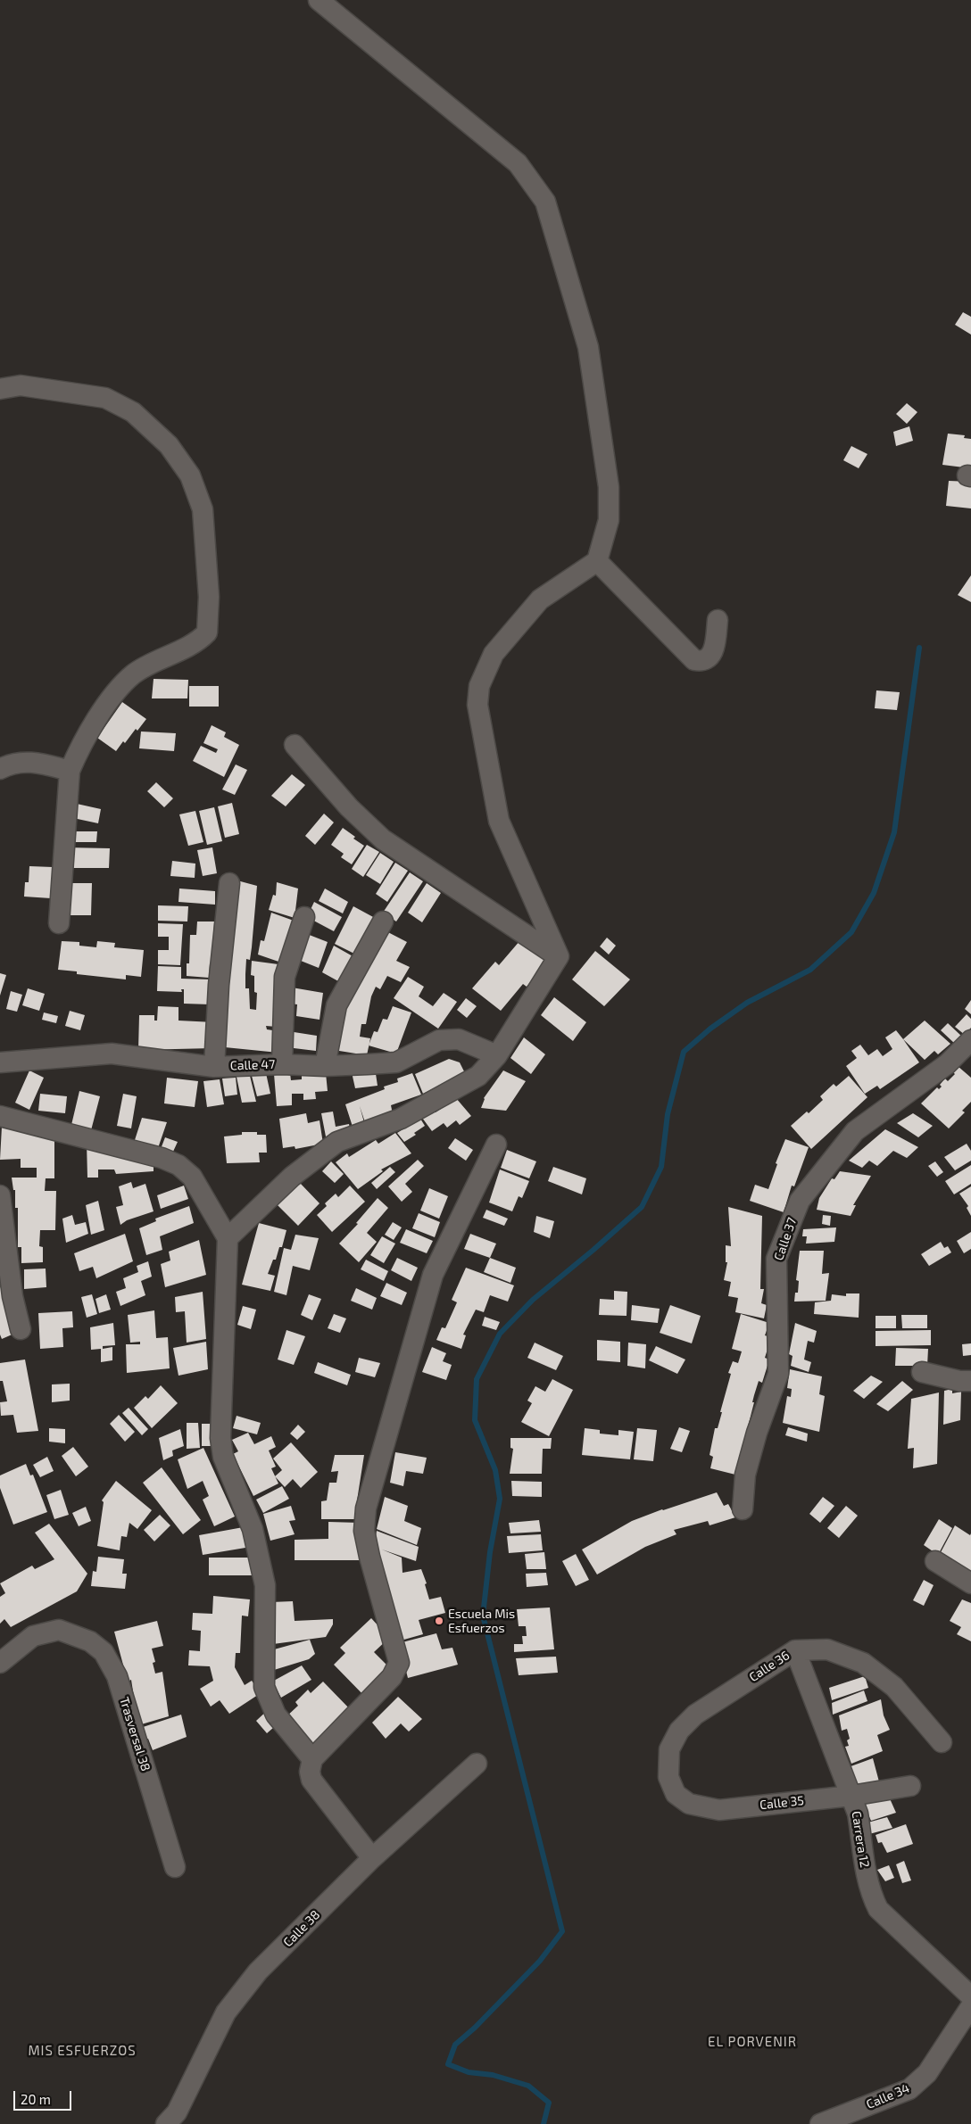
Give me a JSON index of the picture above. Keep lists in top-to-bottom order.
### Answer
{
  "streets": {
    "street": [
      "Calle 47",
      "Calle 37",
      "Calle 36",
      "Trasversal 38",
      "Calle 35",
      "Carrera 12",
      "Calle 38",
      "Calle 34"
    ]
  },
  "crossings": [
    ["Calle 36", "Calle 35"],
    ["Calle 36", "Carrera 12"],
    ["Calle 35", "Carrera 12"]
  ],
  "districts": ["EL PORVENIR", "MIS ESFUERZOS"],
  "places": ["Escuela Mis Esfuerzos"],
  "scale_bar": "20 m"
}
